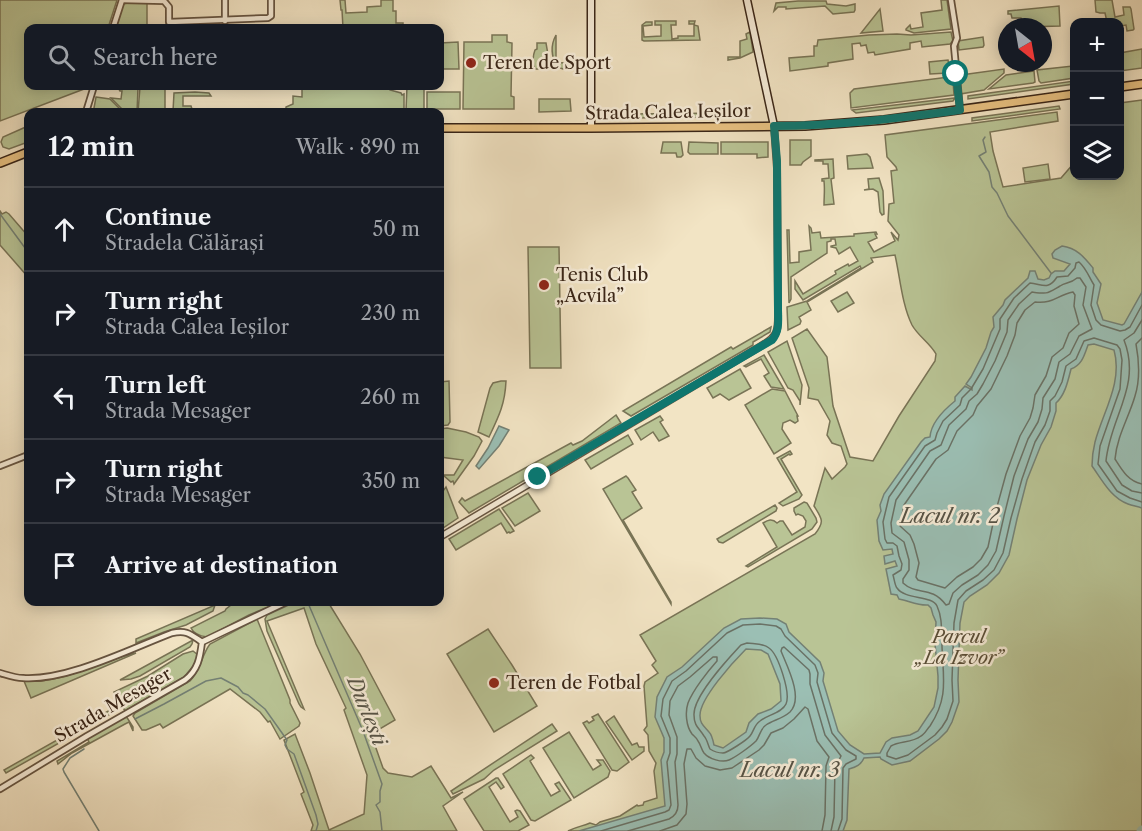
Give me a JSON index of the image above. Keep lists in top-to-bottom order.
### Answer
{
  "streets": {
    "main road": ["Strada Calea Ieșilor"],
    "street": ["Strada Mesager"]
  },
  "water": ["Lacul nr. 2", "Durlești", "Lacul nr. 3"],
  "parks": ["Parcul „La Izvor”"],
  "places": ["Teren de Sport", "Tenis Club „Acvila”", "Teren de Fotbal"],
  "north": "bottom right",
  "page": {
    "map_buttons": ["+", "−"],
    "search": "Search here",
    "heading": ["12 min", "Walk · 890 m"],
    "list": [
      ["Continue", "Stradela Călărași", "50 m"],
      ["Turn right", "Strada Calea Ieșilor", "230 m"],
      ["Turn left", "Strada Mesager", "260 m"],
      ["Turn right", "Strada Mesager", "350 m"],
      "Arrive at destination"
    ]
  }
}
